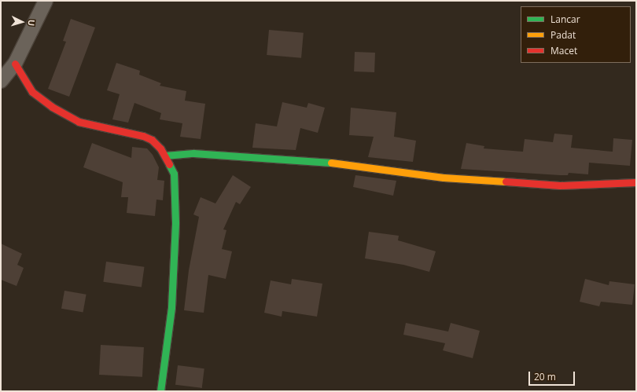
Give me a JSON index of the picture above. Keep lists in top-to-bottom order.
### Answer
{
  "legend": ["Lancar", "Padat", "Macet"],
  "scale_bar": "20 m",
  "north": "right"
}
